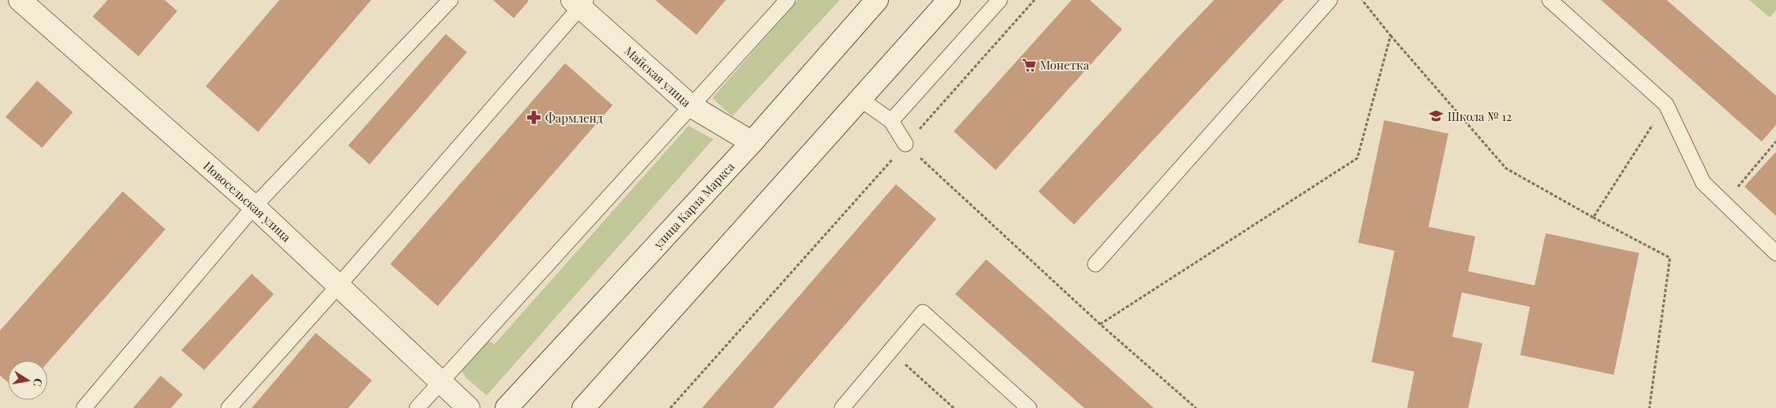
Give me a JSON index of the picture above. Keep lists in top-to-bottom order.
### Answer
{
  "streets": {
    "main road": ["Майская улица", "Новосельская улица", "улица Карла Маркса"]
  },
  "crossings": [
    ["Майская улица", "улица Карла Маркса"]
  ],
  "places": {
    "supermarket": ["Монетка"],
    "school or university": ["Школа № 12"],
    "pharmacy": ["Фармленд"]
  },
  "north": "right"
}
